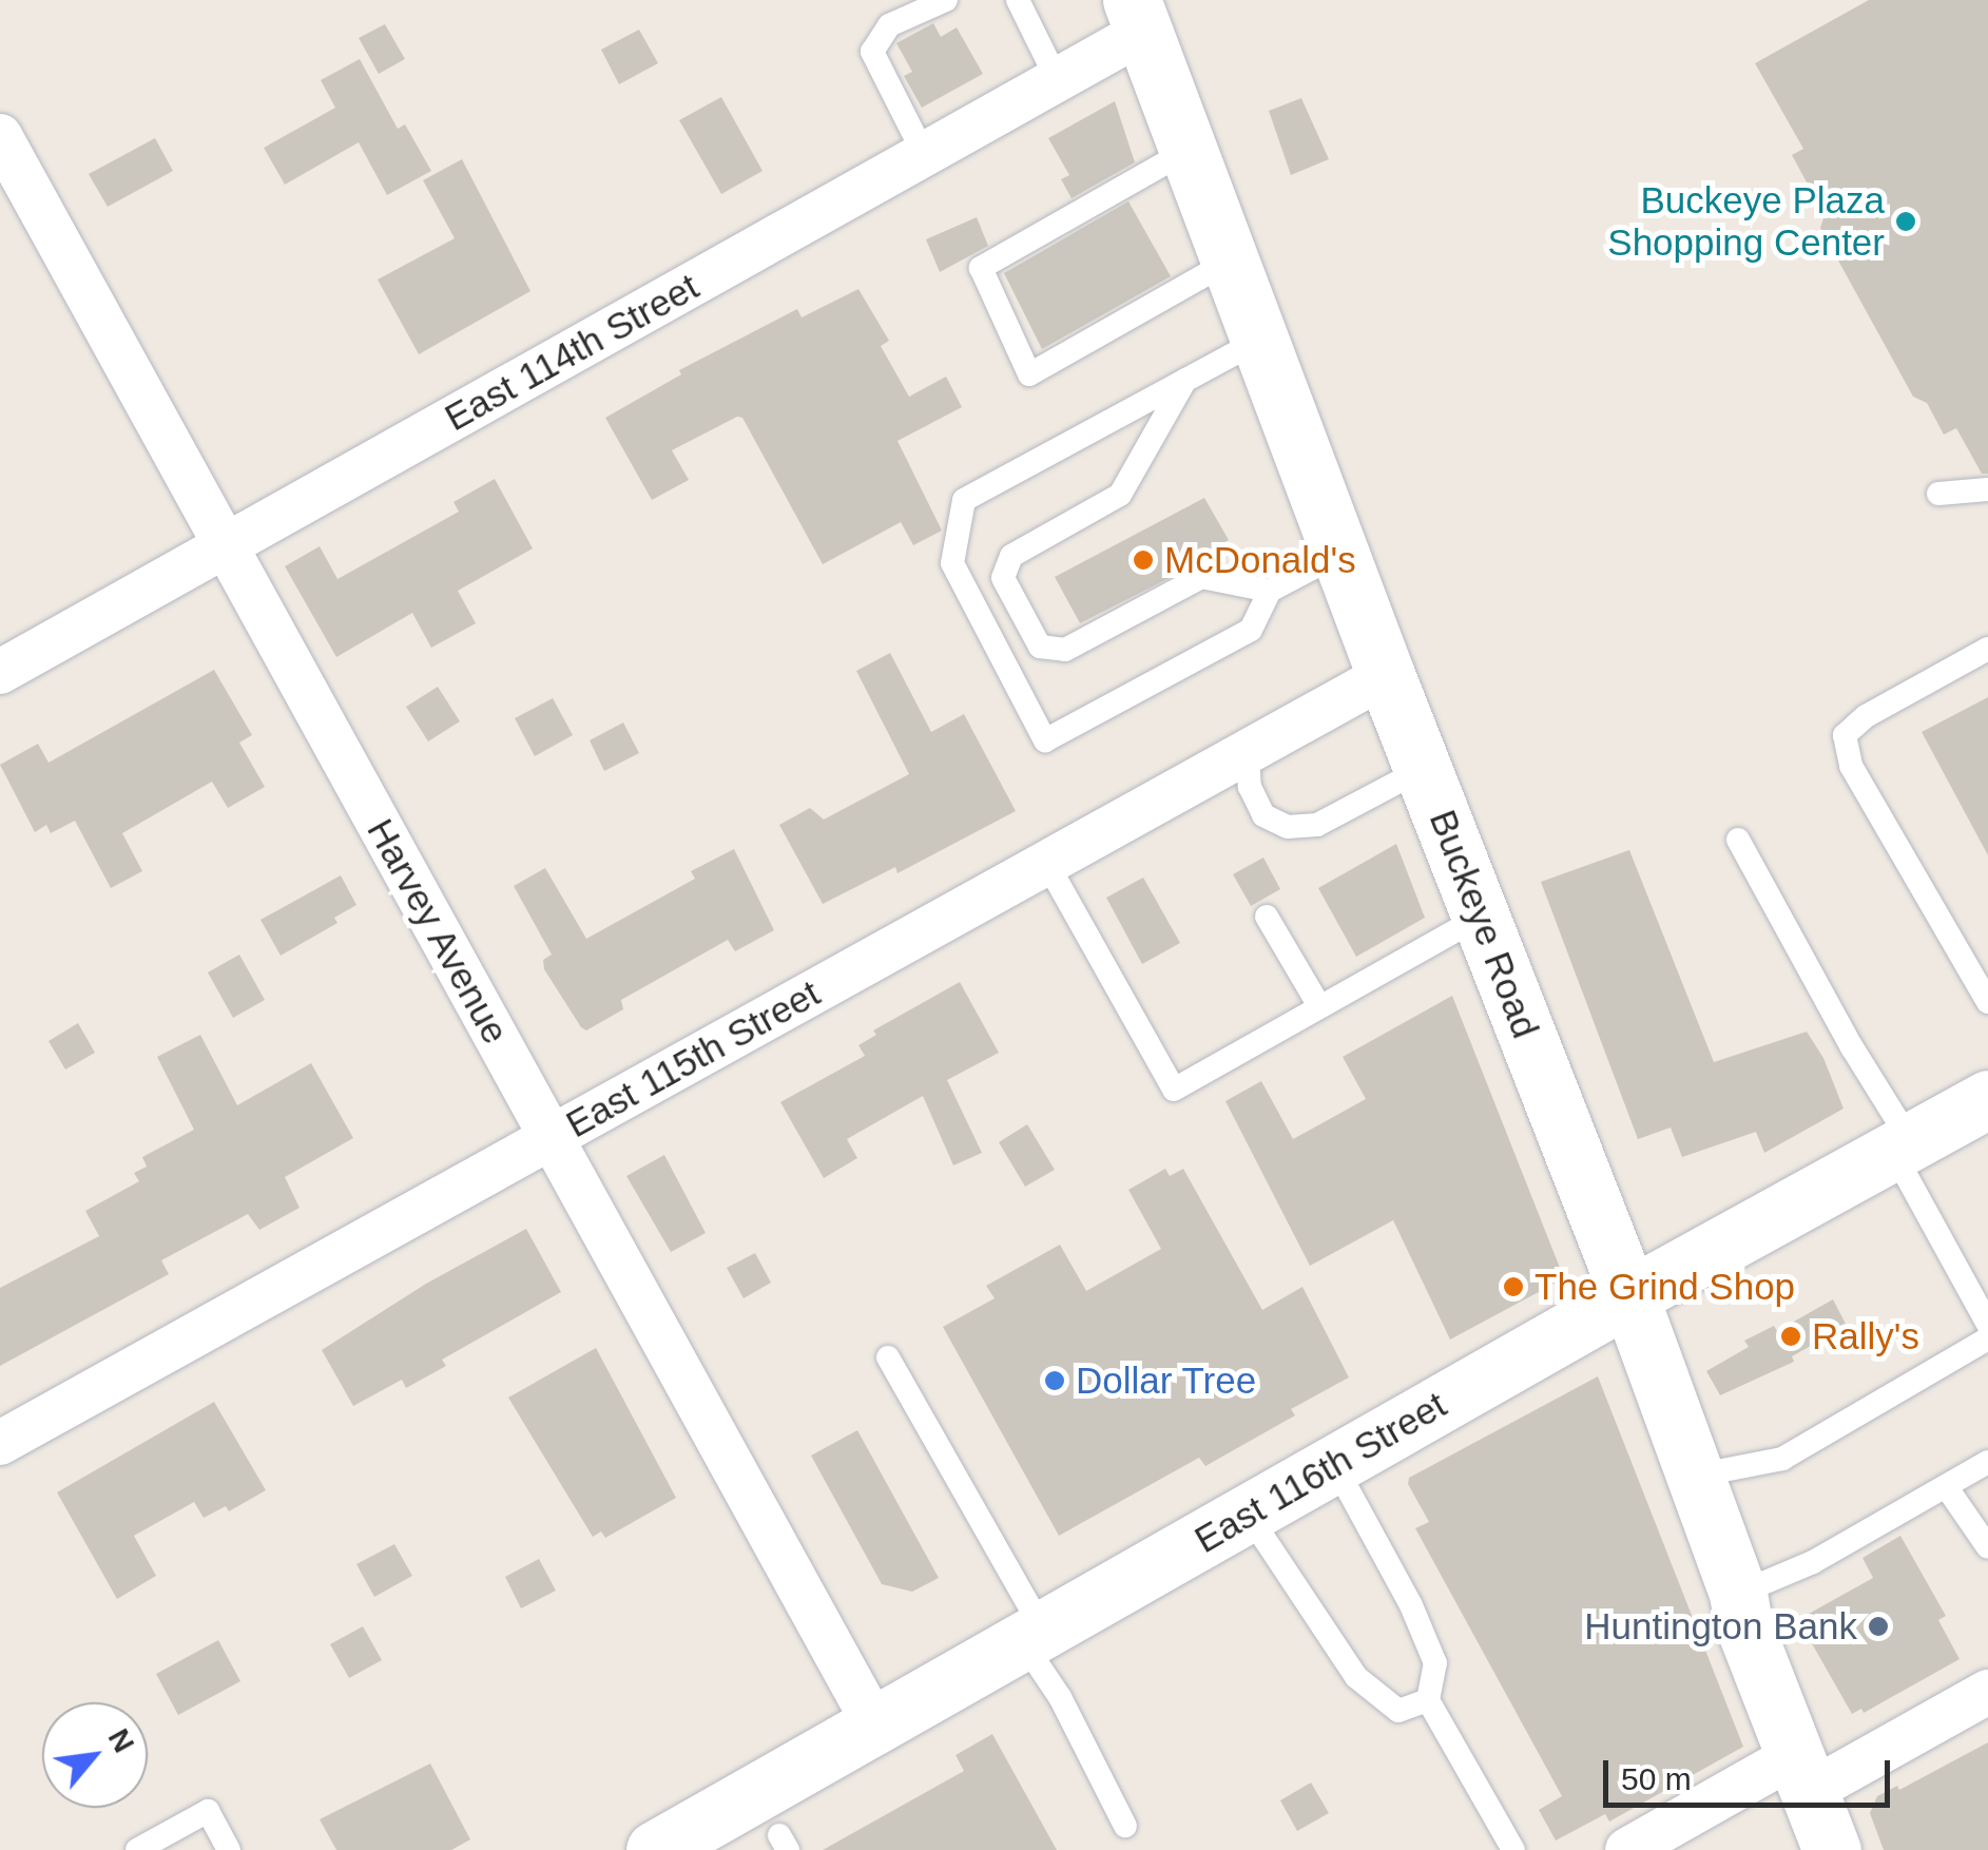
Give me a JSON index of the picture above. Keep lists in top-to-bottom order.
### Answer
{
  "streets": {
    "street": [
      "East 114th Street",
      "Buckeye Road",
      "Harvey Avenue",
      "East 115th Street",
      "East 116th Street"
    ]
  },
  "crossings": [
    ["East 114th Street", "Buckeye Road"],
    ["East 114th Street", "Harvey Avenue"],
    ["Buckeye Road", "East 115th Street"],
    ["Buckeye Road", "East 116th Street"],
    ["Harvey Avenue", "East 115th Street"],
    ["Harvey Avenue", "East 116th Street"]
  ],
  "places": [
    "Buckeye Plaza Shopping Center",
    "McDonald's",
    "The Grind Shop",
    "Rally's",
    "Dollar Tree",
    "Huntington Bank"
  ],
  "scale_bar": "50 m",
  "north": "top right"
}
